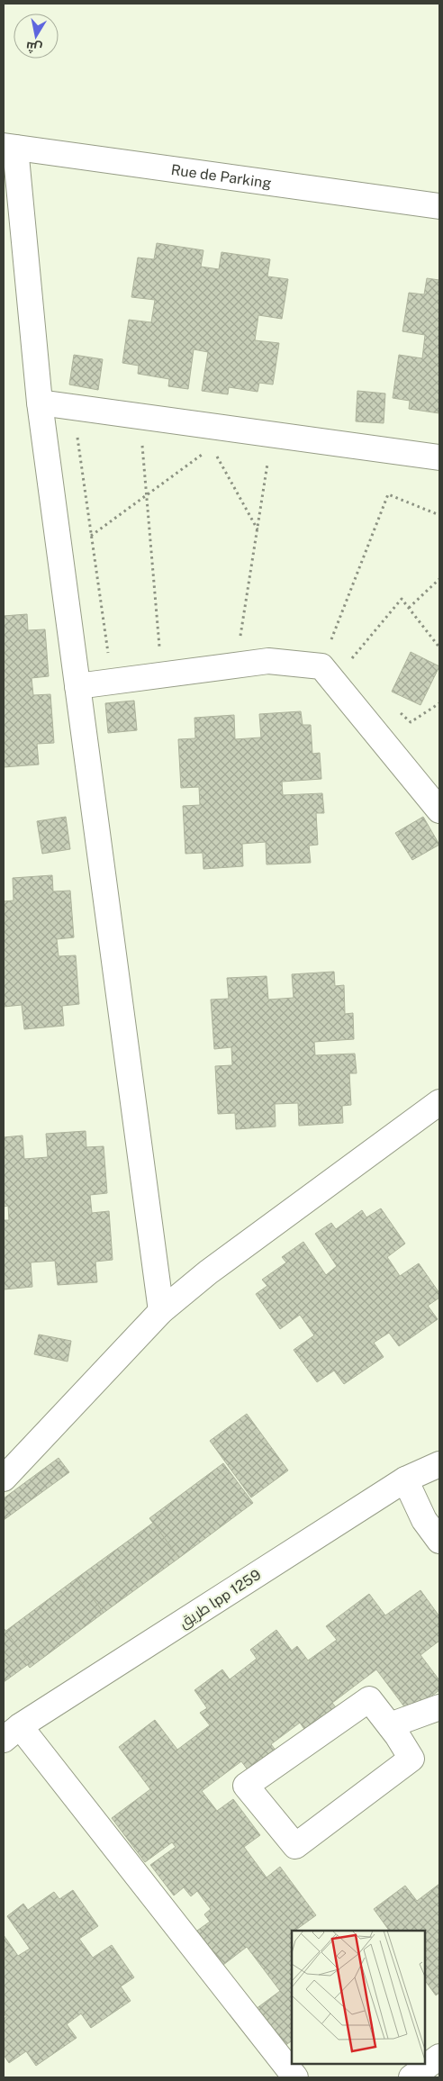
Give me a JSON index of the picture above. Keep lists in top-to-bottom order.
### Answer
{
  "streets": {
    "street": ["Rue de Parking", "طريق lpp 1259"]
  },
  "north": "bottom"
}
